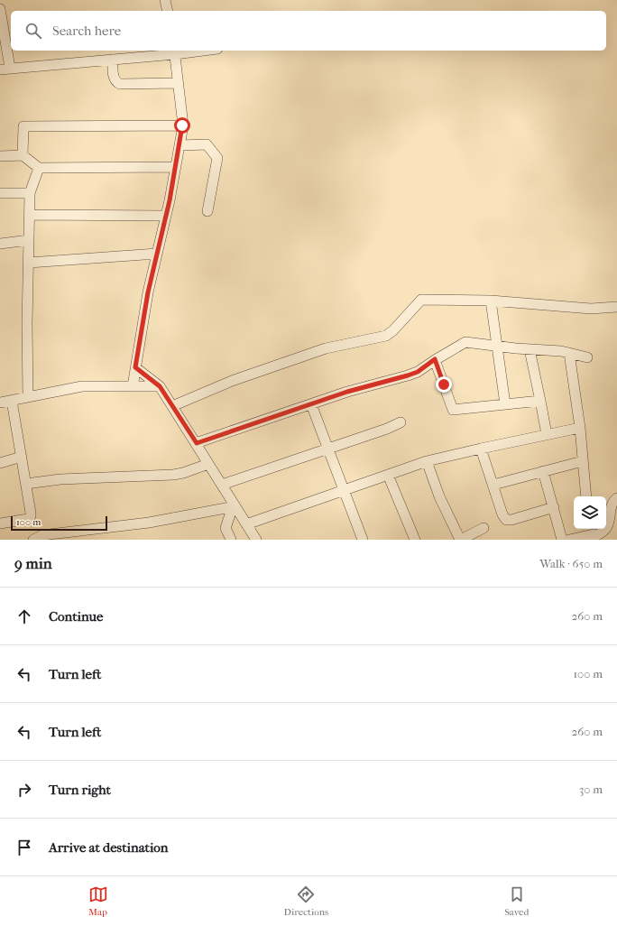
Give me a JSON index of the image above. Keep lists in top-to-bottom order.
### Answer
{
  "scale_bar": "100 m",
  "page": {
    "search": "Search here",
    "scale": "100 m",
    "heading": ["9 min", "Walk · 650 m"],
    "list": [
      ["Continue", "260 m"],
      ["Turn left", "100 m"],
      ["Turn left", "260 m"],
      ["Turn right", "30 m"],
      "Arrive at destination"
    ],
    "nav": ["Map", "Directions", "Saved"]
  }
}
